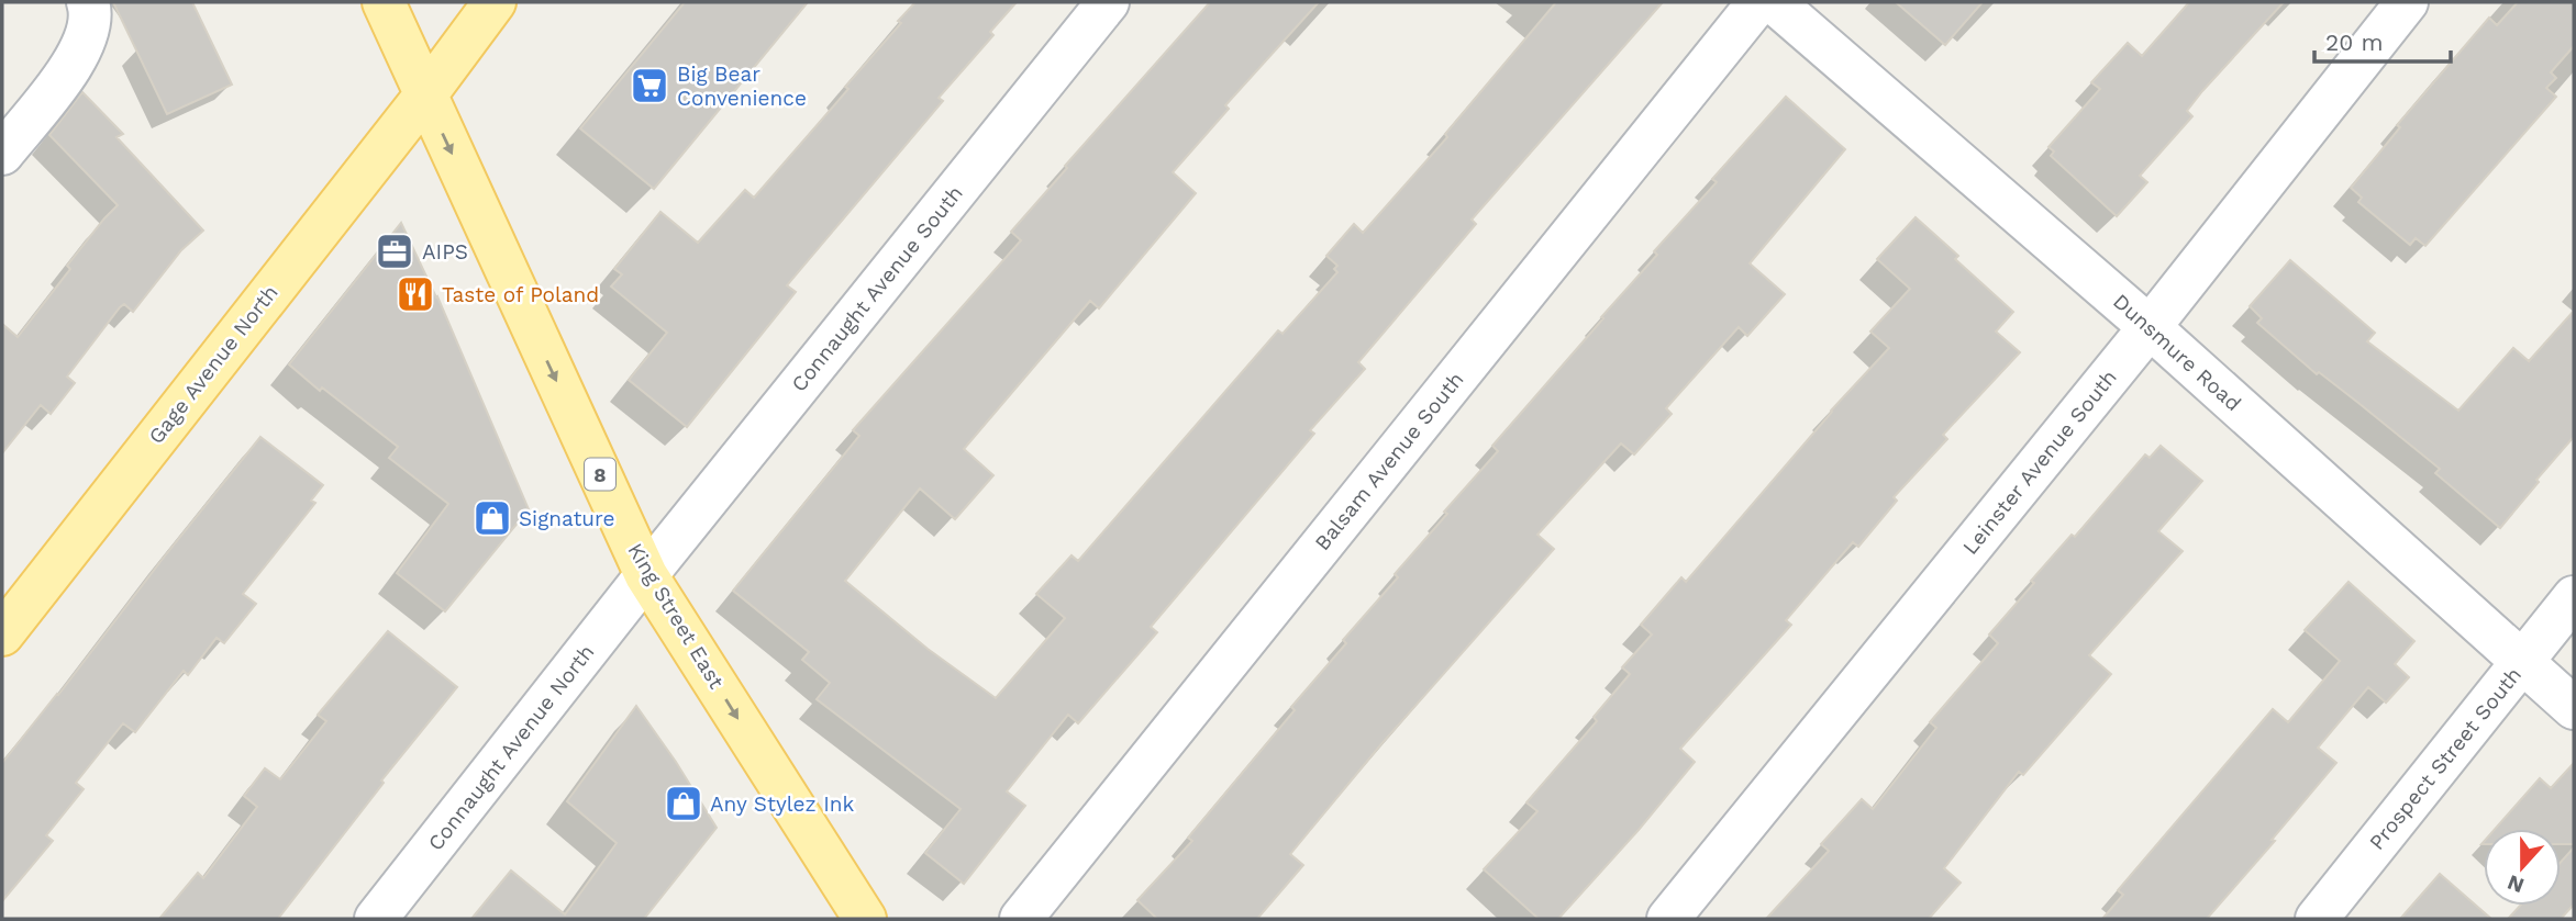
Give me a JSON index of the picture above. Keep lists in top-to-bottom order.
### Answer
{
  "streets": {
    "main road": ["Gage Avenue North", "8", "King Street East"],
    "street": [
      "Connaught Avenue South",
      "Dunsmure Road",
      "Balsam Avenue South",
      "Leinster Avenue South",
      "Connaught Avenue North",
      "Prospect Street South"
    ]
  },
  "crossings": [
    ["Connaught Avenue South", "King Street East"],
    ["Connaught Avenue South", "Connaught Avenue North"],
    ["Dunsmure Road", "Leinster Avenue South"],
    ["Dunsmure Road", "Prospect Street South"],
    ["Gage Avenue North", "King Street East"],
    ["King Street East", "Connaught Avenue North"]
  ],
  "one_way": ["King Street East"],
  "places": {
    "supermarket": ["Big Bear Convenience"],
    "office": ["AIPS"],
    "restaurant": ["Taste of Poland"],
    "shop": ["Signature", "Any Stylez Ink"]
  },
  "scale_bar": "20 m",
  "north": "bottom"
}
